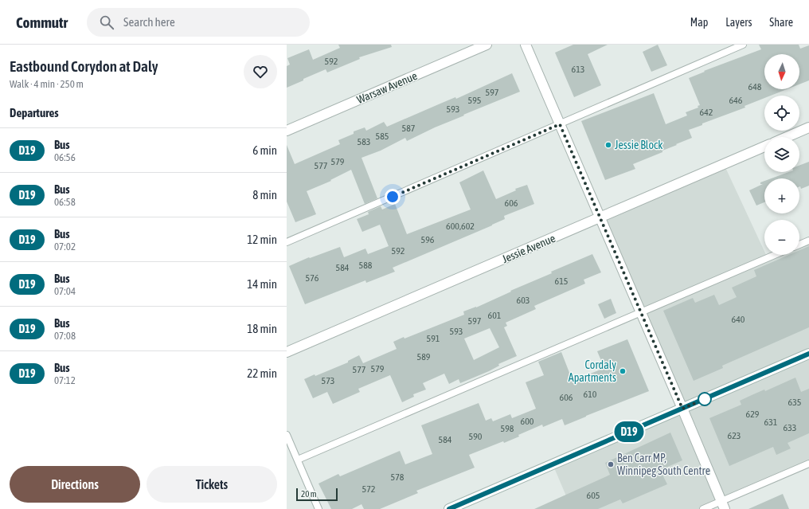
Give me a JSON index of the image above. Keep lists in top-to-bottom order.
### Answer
{
  "streets": {
    "street": ["Warsaw Avenue", "Jessie Avenue"]
  },
  "places": ["Jessie Block", "Cordaly Apartments", "Ben Carr MP, Winnipeg South Centre"],
  "lines": ["bus line D19"],
  "house_numbers": [
    "592",
    "613",
    "648",
    "597",
    "595",
    "646",
    "593",
    "642",
    "587",
    "585",
    "583",
    "579",
    "577",
    "606",
    "600,602",
    "596",
    "592",
    "588",
    "584",
    "576",
    "615",
    "603",
    "601",
    "640",
    "597",
    "593",
    "591",
    "589",
    "579",
    "577",
    "573",
    "610",
    "606",
    "635",
    "629",
    "600",
    "631",
    "633",
    "598",
    "623",
    "590",
    "584",
    "578",
    "572",
    "605"
  ],
  "scale_bar": "20 m",
  "north": "bottom",
  "page": {
    "header": "Commutr",
    "search": "Search here",
    "nav": ["Map", "Layers", "Share"],
    "heading": [
      ["Eastbound Corydon at Daly", "Walk · 4 min · 250 m"],
      "Departures"
    ],
    "on_map": "D19",
    "map_buttons": ["+", "−"],
    "list": [
      {
        "mark": "D19",
        "name": "Bus",
        "note": "06:56",
        "value": "6 min"
      },
      {
        "mark": "D19",
        "name": "Bus",
        "note": "06:58",
        "value": "8 min"
      },
      {
        "mark": "D19",
        "name": "Bus",
        "note": "07:02",
        "value": "12 min"
      },
      {
        "mark": "D19",
        "name": "Bus",
        "note": "07:04",
        "value": "14 min"
      },
      {
        "mark": "D19",
        "name": "Bus",
        "note": "07:08",
        "value": "18 min"
      },
      {
        "mark": "D19",
        "name": "Bus",
        "note": "07:12",
        "value": "22 min"
      }
    ],
    "buttons": ["Directions", "Tickets"],
    "scale": "20 m"
  }
}
